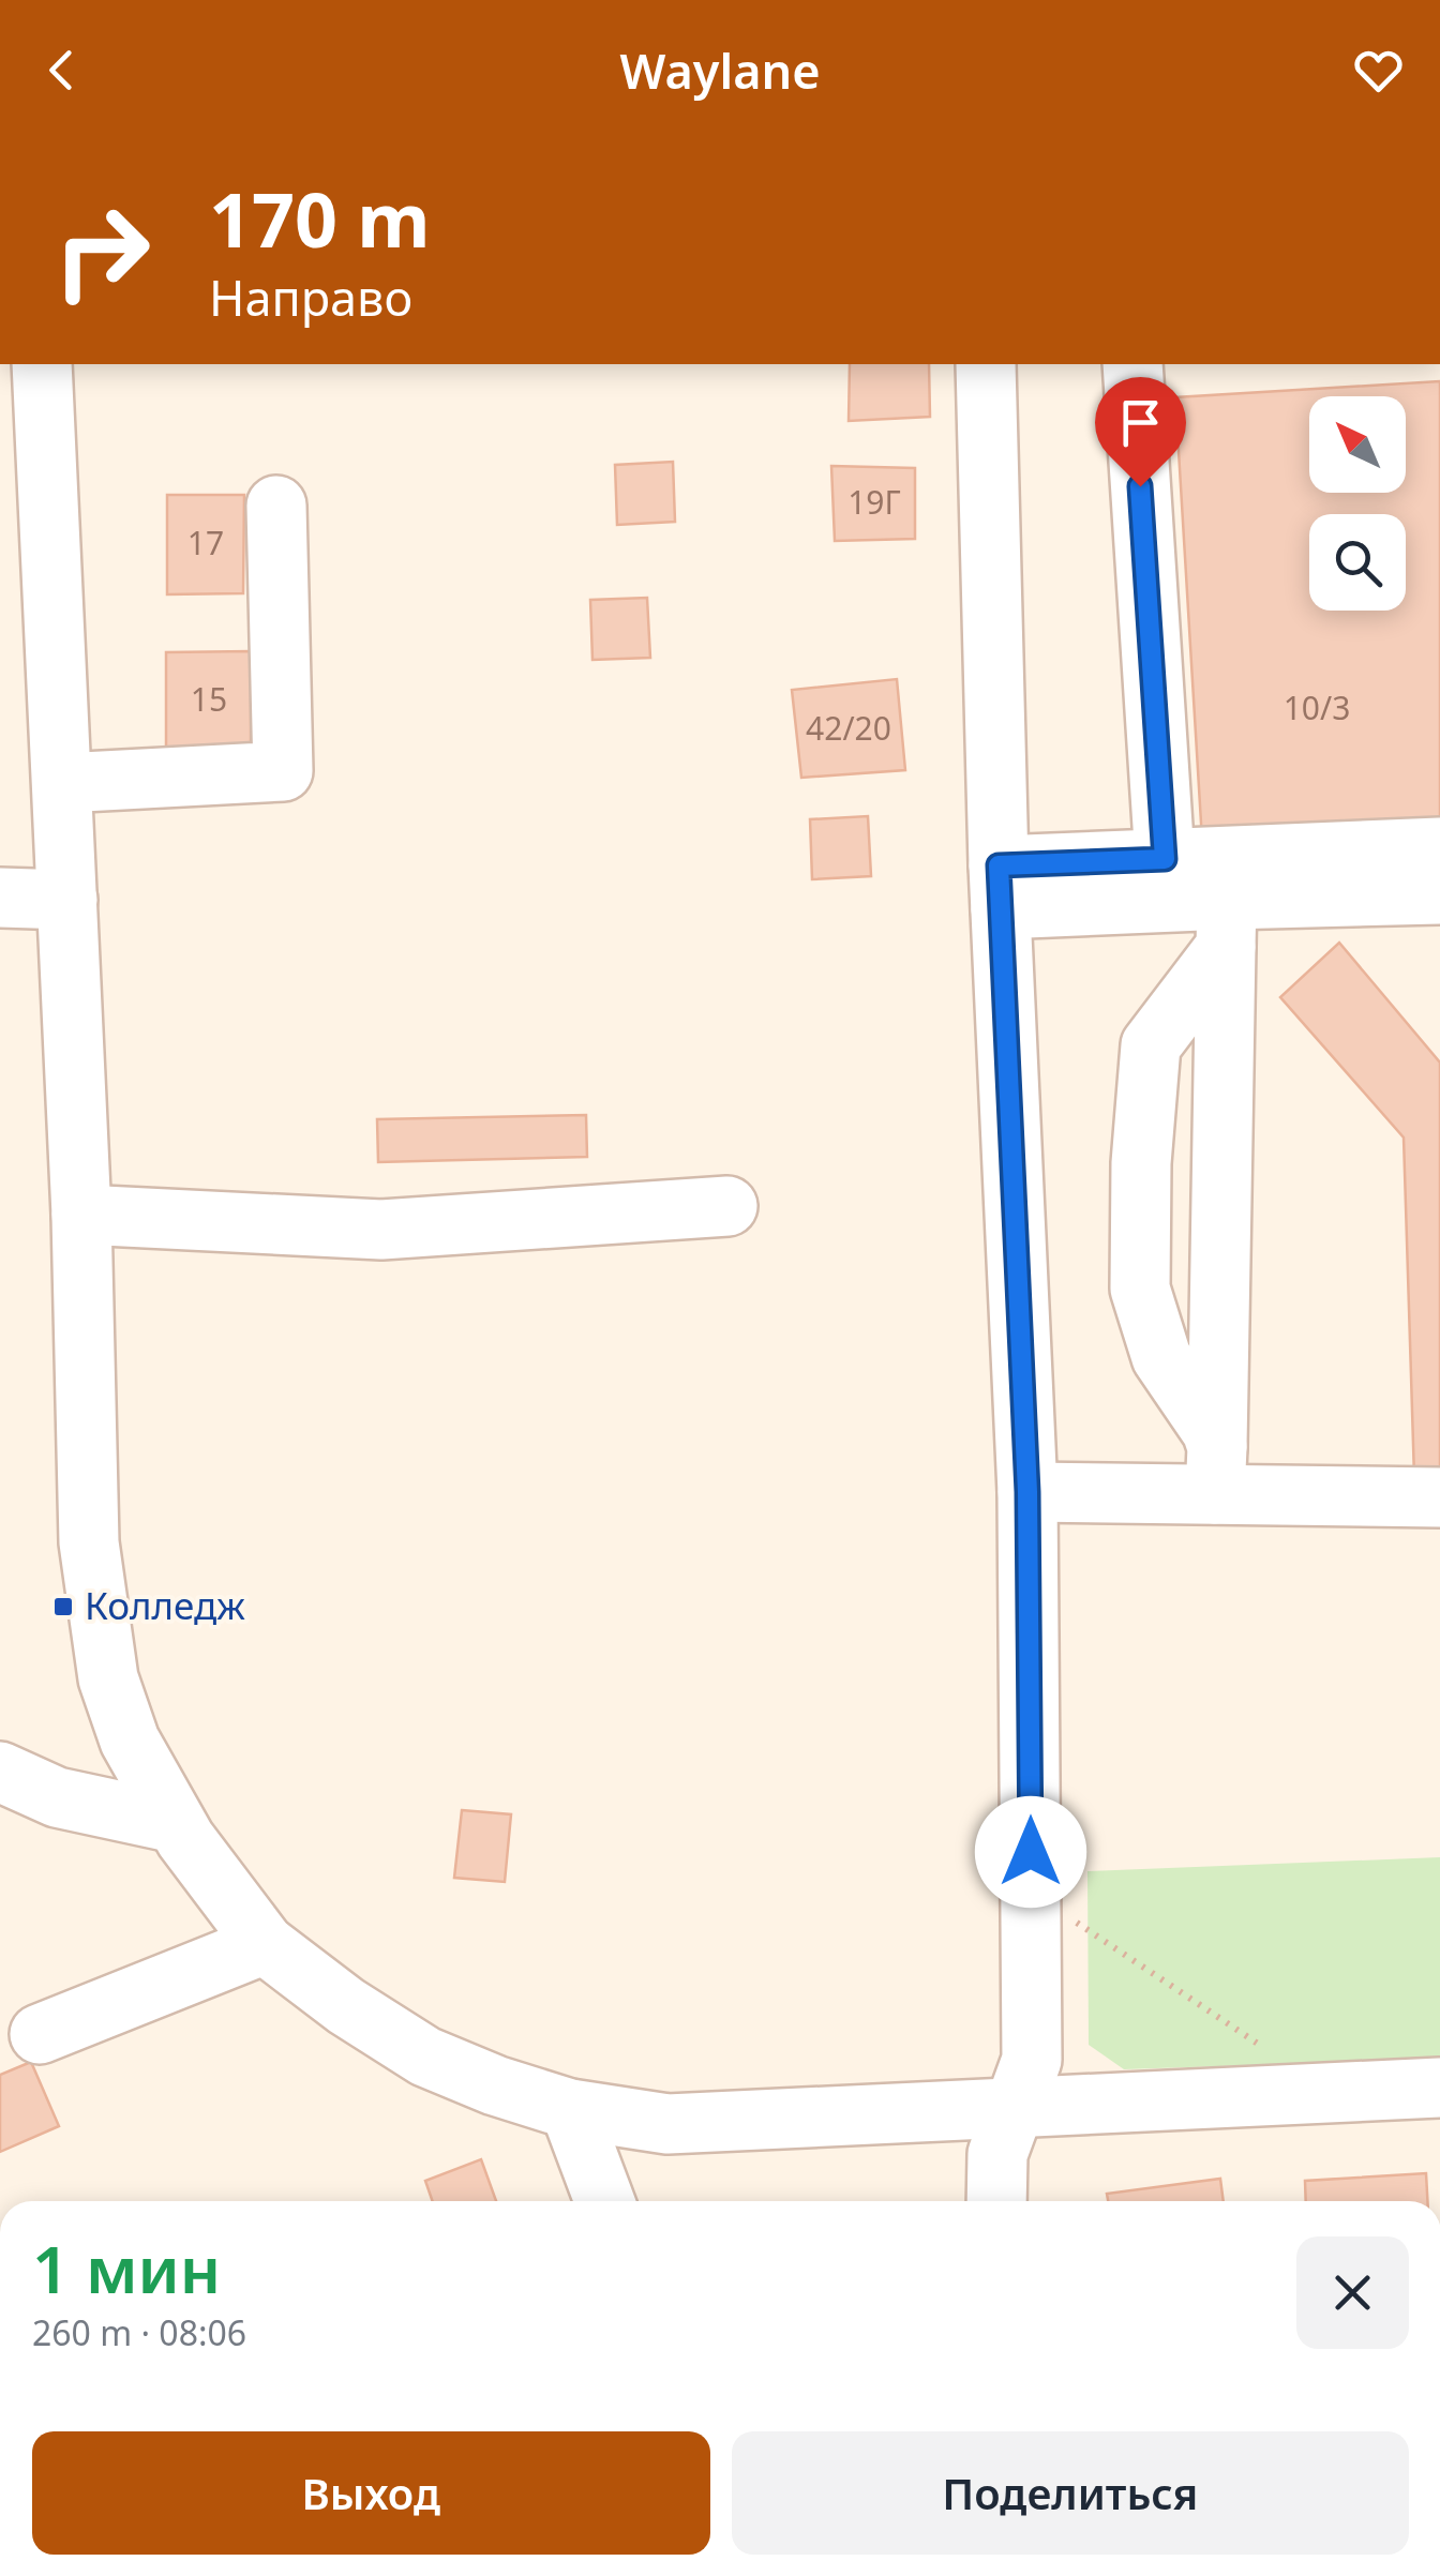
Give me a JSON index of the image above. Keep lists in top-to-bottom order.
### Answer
{
  "places": {
    "transit": ["Колледж"]
  },
  "house_numbers": [
    "19Г",
    "17",
    "15",
    "10/3",
    "42/20"
  ],
  "north": "top left",
  "page": {
    "header": "Waylane",
    "turn": ["170 m", "Направо"],
    "heading": ["1 мин", "260 m · 08:06"],
    "buttons": ["Выход", "Поделиться"]
  }
}
